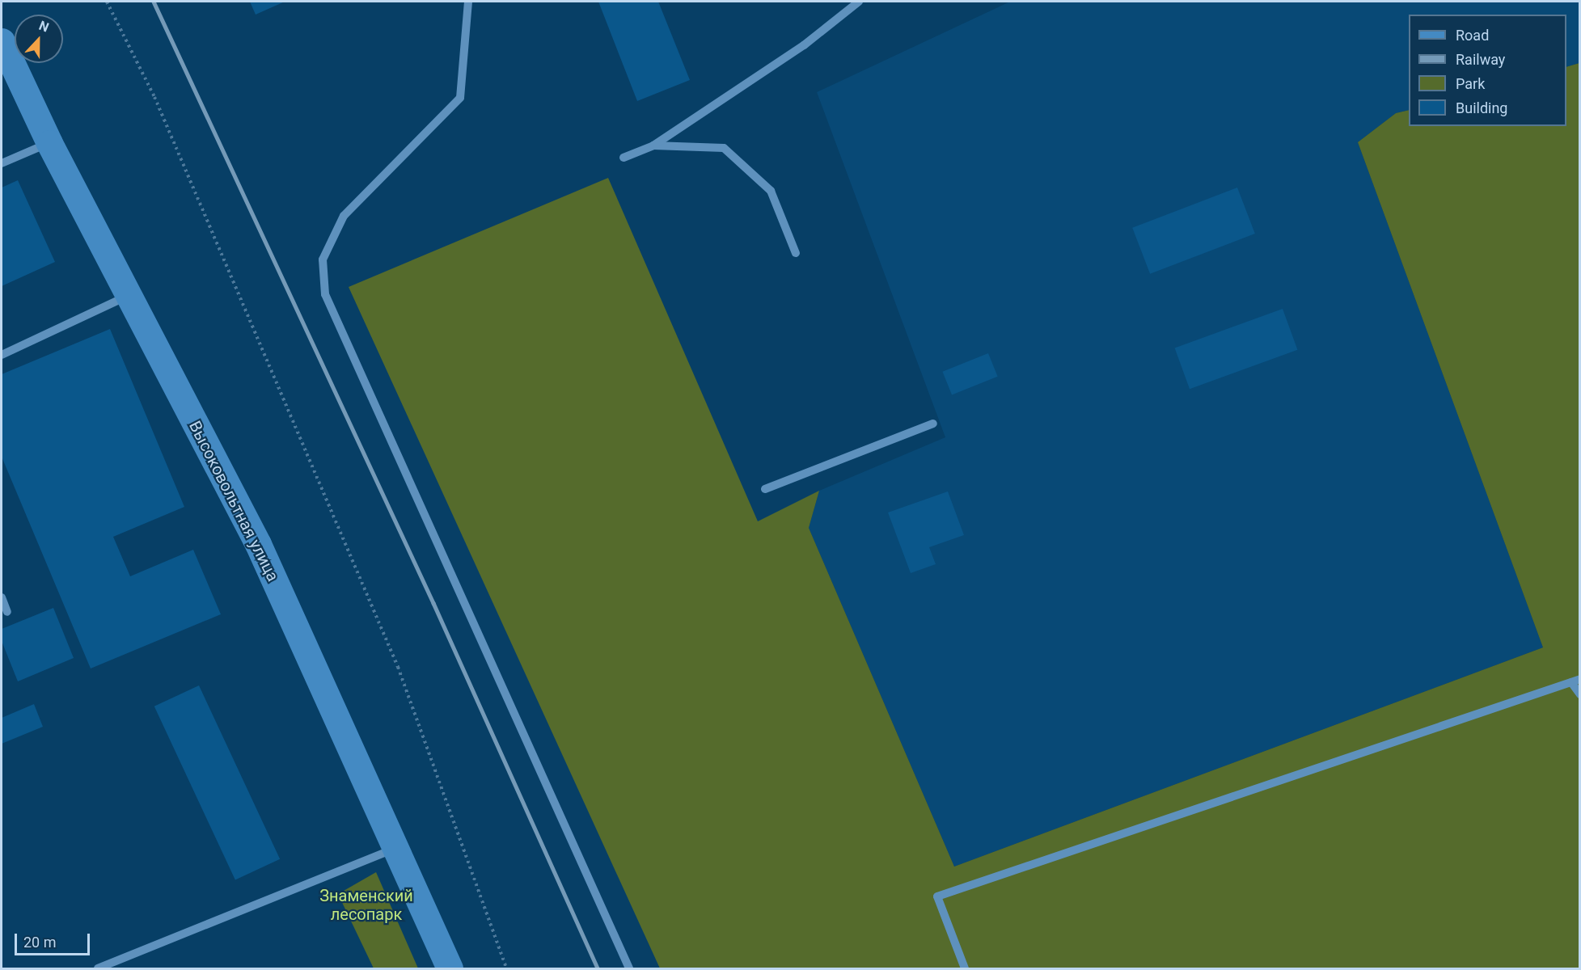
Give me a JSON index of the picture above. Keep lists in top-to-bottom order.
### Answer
{
  "streets": {
    "main road": ["Высоковольтная улица"]
  },
  "parks": ["Знаменский лесопарк"],
  "legend": [
    "Road",
    "Railway",
    "Park",
    "Building"
  ],
  "scale_bar": "20 m",
  "north": "top"
}
